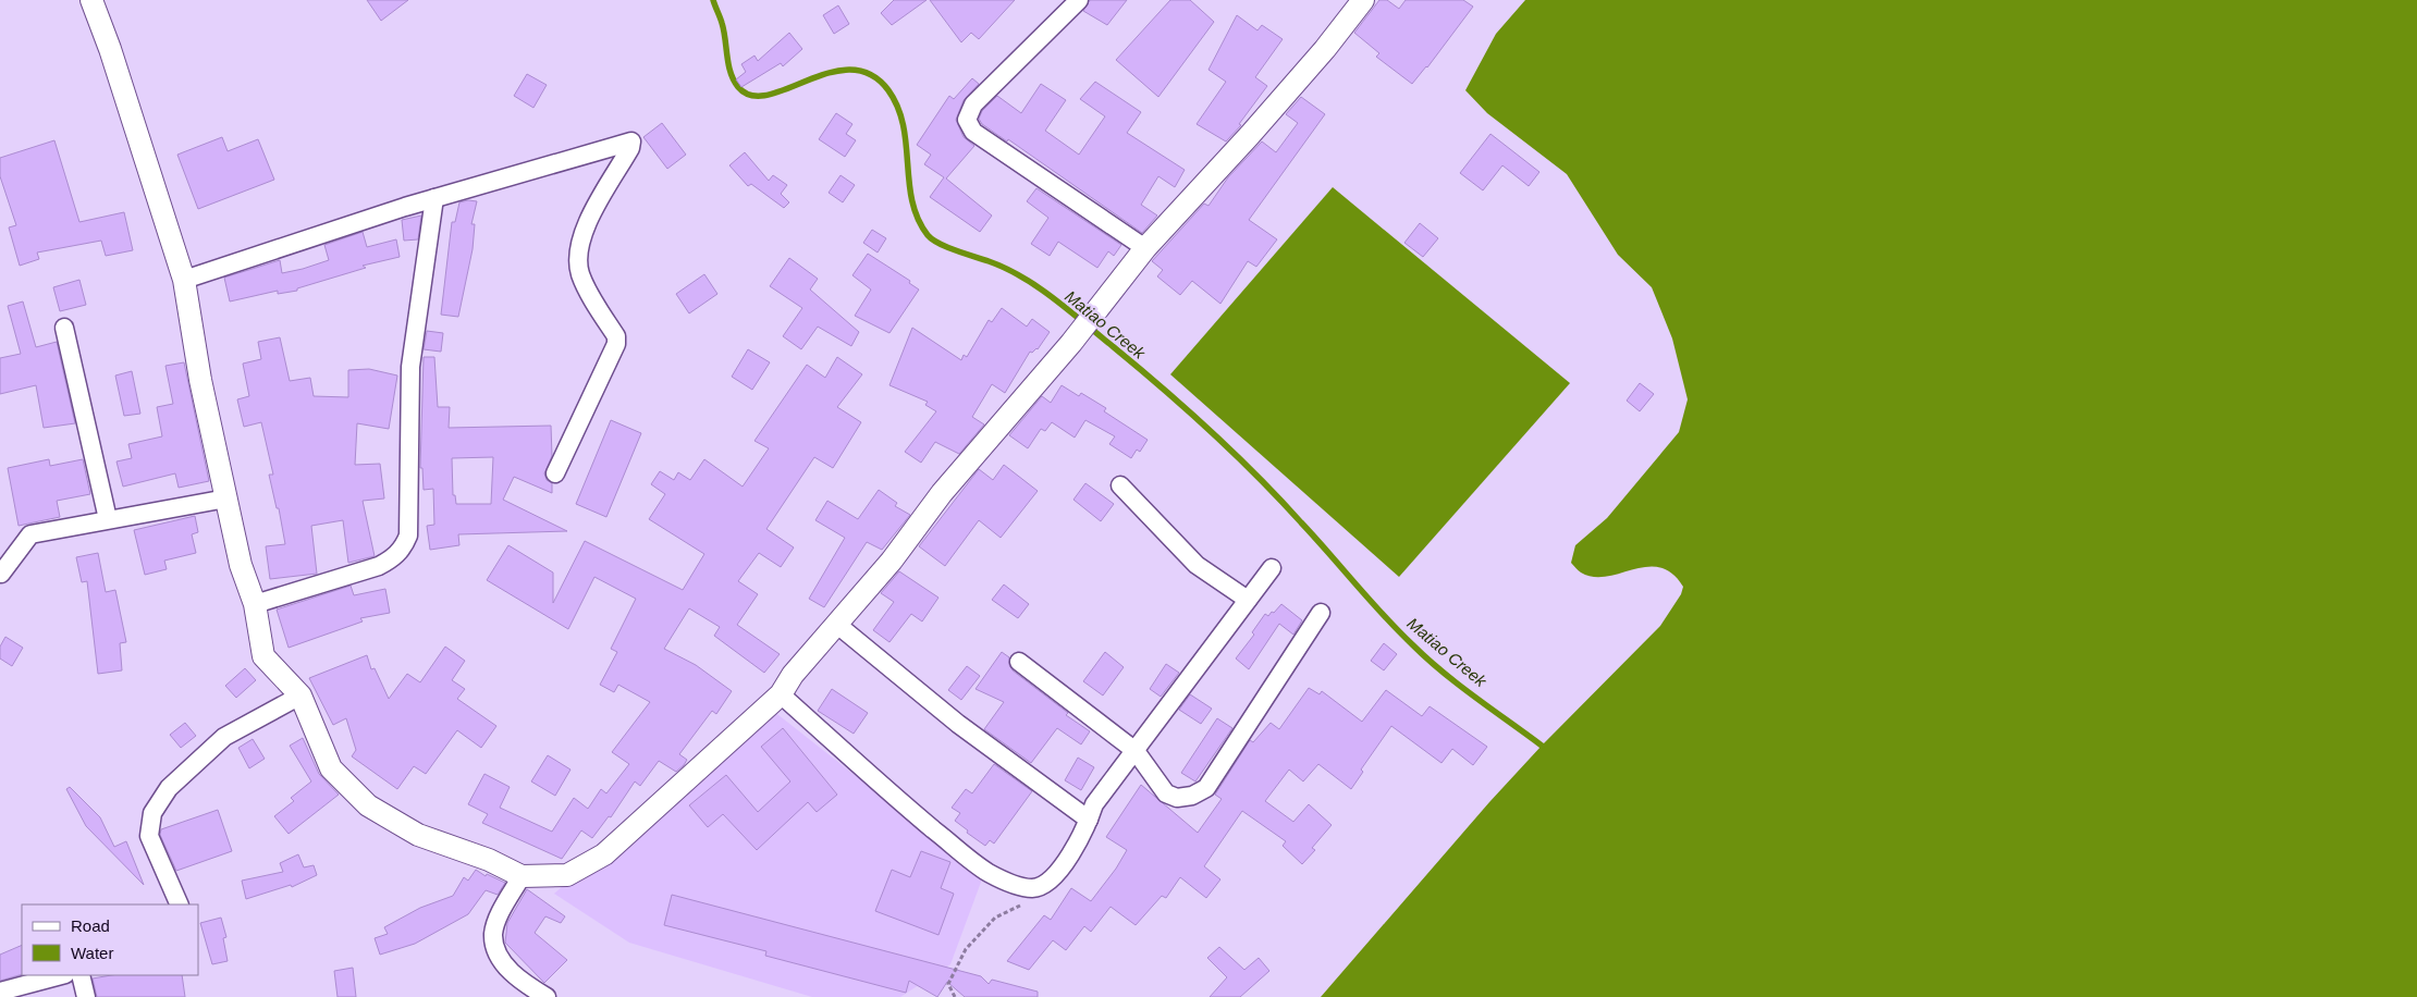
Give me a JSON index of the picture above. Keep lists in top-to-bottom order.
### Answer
{
  "water": ["Matiao Creek"],
  "legend": ["Road", "Water"]
}
